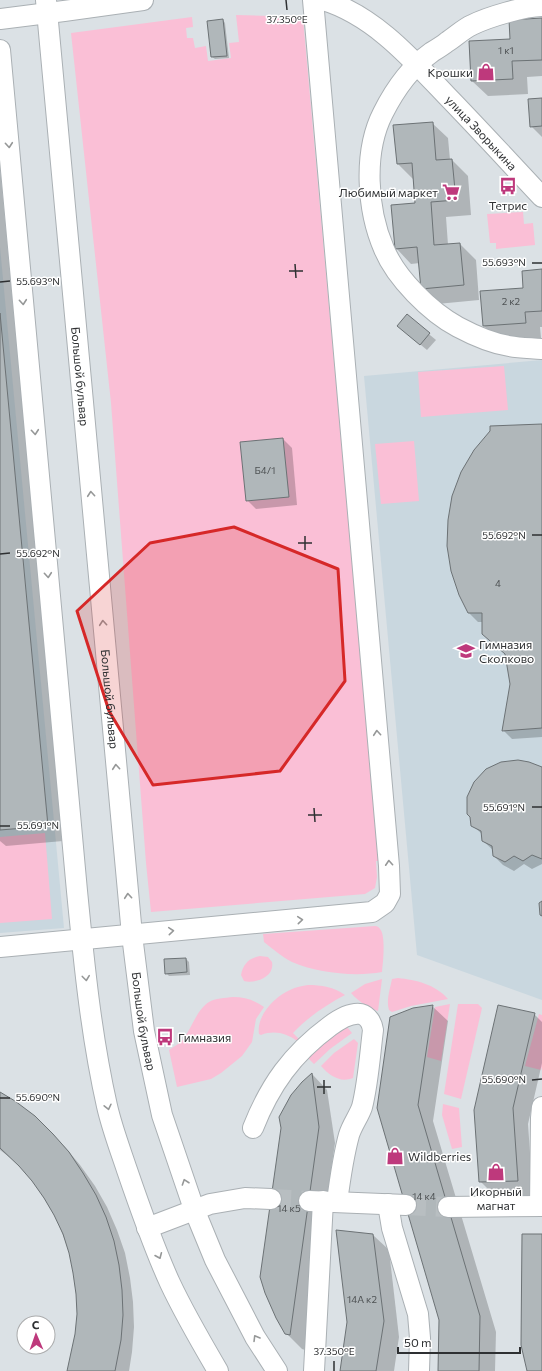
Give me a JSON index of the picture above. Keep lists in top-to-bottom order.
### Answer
{
  "streets": {
    "street": ["улица Зворыкина", "Большой бульвар"]
  },
  "places": {
    "shop": ["Крошки", "Wildberries", "Икорный магнат"],
    "bus stop": ["Тетрис", "Гимназия"],
    "supermarket": ["Любимый маркет"],
    "school or university": ["Гимназия Сколково"]
  },
  "house_numbers": [
    "1 к1",
    "2 к2",
    "Б4/1",
    "4",
    "14 к4",
    "14 к5",
    "14А к2"
  ],
  "scale_bar": "50 m",
  "north": "top",
  "coordinates": [
    "37.350°E",
    "55.693°N",
    "55.692°N",
    "55.691°N",
    "55.690°N"
  ]
}
